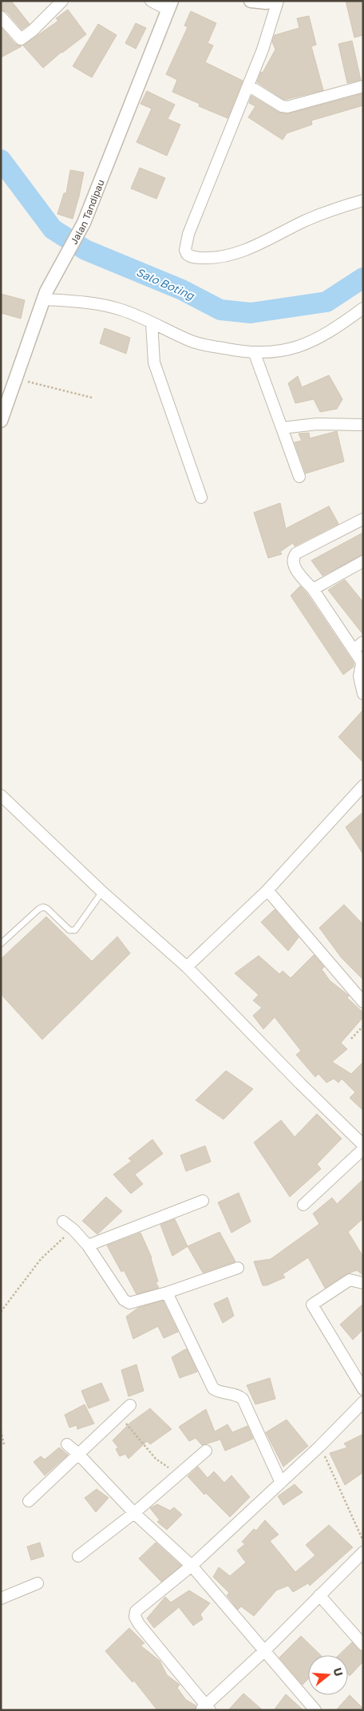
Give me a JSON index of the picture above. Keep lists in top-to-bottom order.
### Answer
{
  "streets": {
    "street": ["Jalan Tandipau"]
  },
  "water": ["Salo Boting"],
  "north": "right"
}
